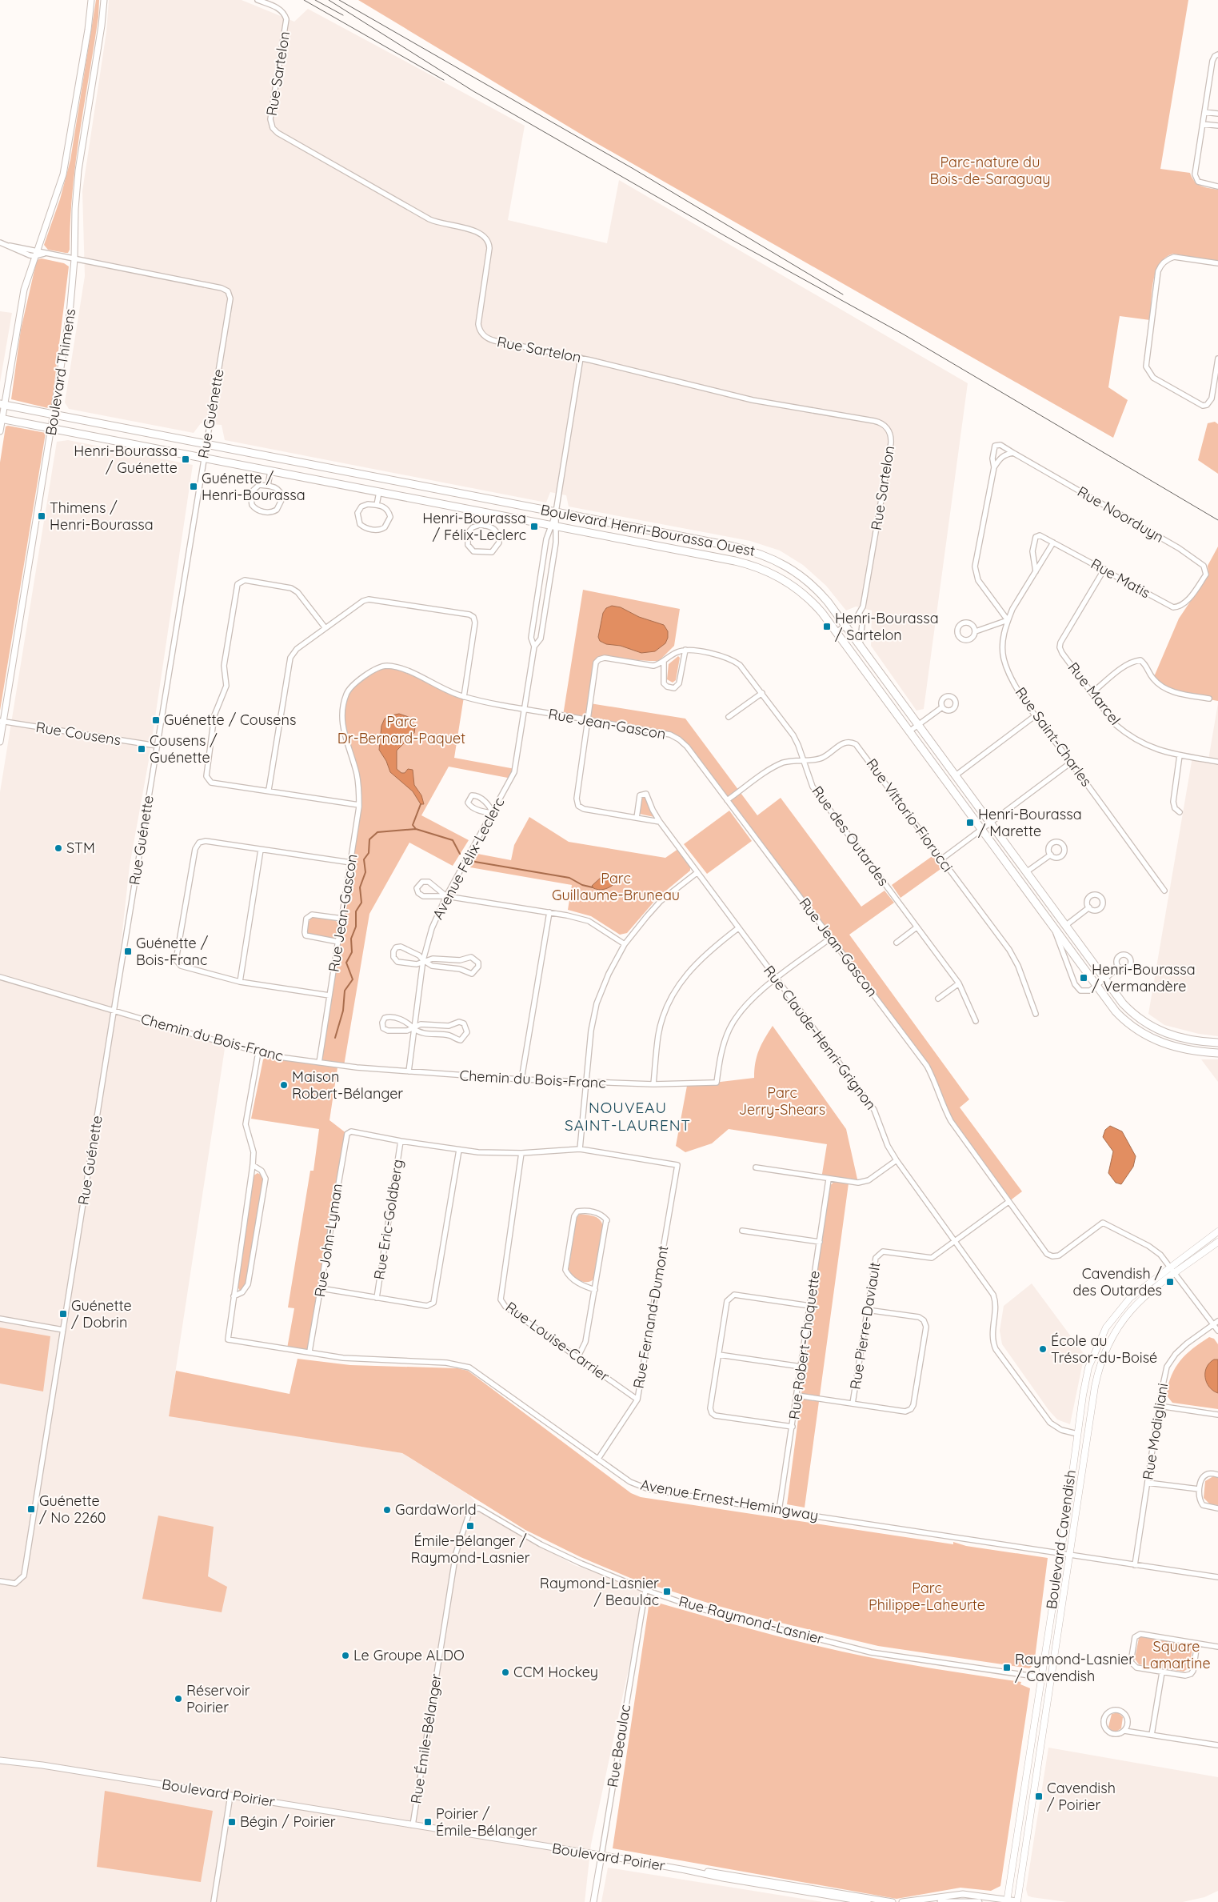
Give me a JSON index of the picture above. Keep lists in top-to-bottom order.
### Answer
{
  "streets": {
    "main road": ["Boulevard Henri-Bourassa Ouest", "Boulevard Cavendish"],
    "street": [
      "Rue Sartelon",
      "Boulevard Thimens",
      "Rue Guénette",
      "Rue Noorduyn",
      "Rue Matis",
      "Rue Marcel",
      "Rue Jean-Gascon",
      "Rue Cousens",
      "Rue Saint-Charles",
      "Rue Vittorio-Fiorucci",
      "Rue des Outardes",
      "Avenue Félix-Leclerc",
      "Chemin du Bois-Franc",
      "Rue Claude-Henri-Grignon",
      "Rue Eric-Goldberg",
      "Rue John-Lyman",
      "Rue Fernand-Dumont",
      "Rue Pierre-Daviault",
      "Rue Louise-Carrier",
      "Rue Robert-Choquette",
      "Rue Modigliani",
      "Avenue Ernest-Hemingway",
      "Rue Raymond-Lasnier",
      "Rue Émile-Bélanger",
      "Rue Beaulac",
      "Boulevard Poirier"
    ]
  },
  "crossings": [
    ["Rue Sartelon", "Boulevard Henri-Bourassa Ouest"],
    ["Rue Sartelon", "Avenue Félix-Leclerc"],
    ["Boulevard Thimens", "Rue Guénette"],
    ["Boulevard Thimens", "Boulevard Henri-Bourassa Ouest"],
    ["Boulevard Thimens", "Rue Cousens"],
    ["Rue Guénette", "Boulevard Henri-Bourassa Ouest"],
    ["Rue Guénette", "Rue Cousens"],
    ["Rue Guénette", "Chemin du Bois-Franc"],
    ["Rue Noorduyn", "Rue Matis"],
    ["Rue Noorduyn", "Rue Saint-Charles"],
    ["Boulevard Henri-Bourassa Ouest", "Avenue Félix-Leclerc"],
    ["Rue Matis", "Rue Marcel"],
    ["Rue Matis", "Rue Saint-Charles"],
    ["Rue Jean-Gascon", "Rue Vittorio-Fiorucci"],
    ["Rue Jean-Gascon", "Avenue Félix-Leclerc"],
    ["Rue Jean-Gascon", "Chemin du Bois-Franc"],
    ["Rue Jean-Gascon", "Rue Pierre-Daviault"],
    ["Rue Jean-Gascon", "Boulevard Cavendish"],
    ["Rue Vittorio-Fiorucci", "Rue des Outardes"],
    ["Avenue Félix-Leclerc", "Chemin du Bois-Franc"],
    ["Chemin du Bois-Franc", "Rue Claude-Henri-Grignon"],
    ["Rue Claude-Henri-Grignon", "Rue Pierre-Daviault"],
    ["Rue Claude-Henri-Grignon", "Boulevard Cavendish"],
    ["Rue Eric-Goldberg", "Rue John-Lyman"],
    ["Rue John-Lyman", "Avenue Ernest-Hemingway"],
    ["Rue Fernand-Dumont", "Rue Louise-Carrier"],
    ["Rue Fernand-Dumont", "Avenue Ernest-Hemingway"],
    ["Rue Robert-Choquette", "Avenue Ernest-Hemingway"],
    ["Rue Modigliani", "Avenue Ernest-Hemingway"],
    ["Avenue Ernest-Hemingway", "Boulevard Cavendish"],
    ["Boulevard Cavendish", "Rue Raymond-Lasnier"],
    ["Rue Raymond-Lasnier", "Rue Émile-Bélanger"],
    ["Rue Raymond-Lasnier", "Rue Beaulac"],
    ["Rue Émile-Bélanger", "Boulevard Poirier"],
    ["Rue Beaulac", "Boulevard Poirier"]
  ],
  "districts": ["NOUVEAU SAINT-LAURENT"],
  "parks": [
    "Parc-nature du Bois-de-Saraguay",
    "Parc Dr-Bernard-Paquet",
    "Parc Guillaume-Bruneau",
    "Parc Jerry-Shears",
    "Parc Philippe-Laheurte",
    "Square Lamartine"
  ],
  "places": {
    "transit": [
      "Henri-Bourassa / Guénette",
      "Guénette / Henri-Bourassa",
      "Thimens / Henri-Bourassa",
      "Henri-Bourassa / Félix-Leclerc",
      "Henri-Bourassa / Sartelon",
      "Guénette / Cousens",
      "Cousens / Guénette",
      "Henri-Bourassa / Marette",
      "Guénette / Bois-Franc",
      "Henri-Bourassa / Vermandère",
      "Cavendish / des Outardes",
      "Guénette / Dobrin",
      "Guénette / No 2260",
      "Émile-Bélanger / Raymond-Lasnier",
      "Raymond-Lasnier / Beaulac",
      "Raymond-Lasnier / Cavendish",
      "Cavendish / Poirier",
      "Bégin / Poirier",
      "Poirier / Émile-Bélanger"
    ],
    "other": [
      "STM",
      "Maison Robert-Bélanger",
      "École au Trésor-du-Boisé",
      "GardaWorld",
      "Le Groupe ALDO",
      "CCM Hockey",
      "Réservoir Poirier"
    ]
  }
}
